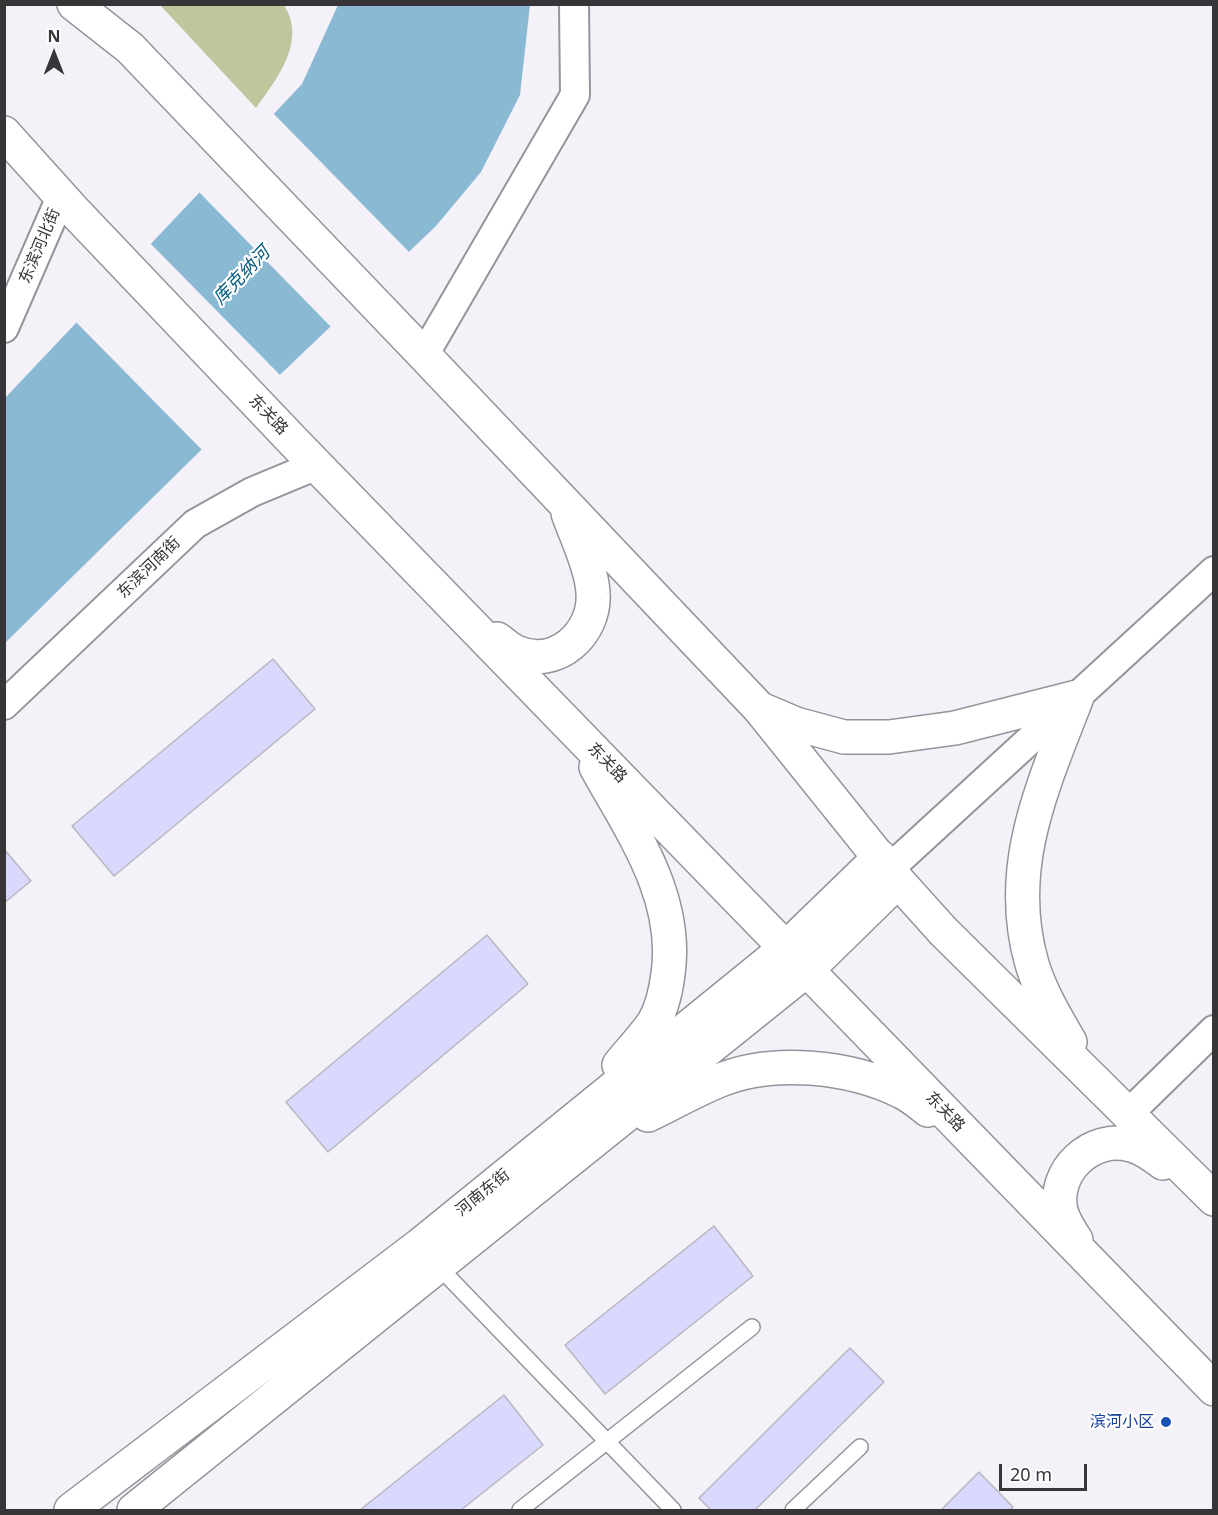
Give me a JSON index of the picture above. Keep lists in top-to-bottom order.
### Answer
{
  "streets": {
    "main road": ["东关路", "河南东街"],
    "street": ["东滨河北街", "东滨河南街"]
  },
  "crossings": [
    ["东滨河北街", "东关路"],
    ["东关路", "东滨河南街"],
    ["东关路", "河南东街"]
  ],
  "water": ["库克纳河"],
  "places": ["滨河小区"],
  "scale_bar": "20 m",
  "north": "top"
}
